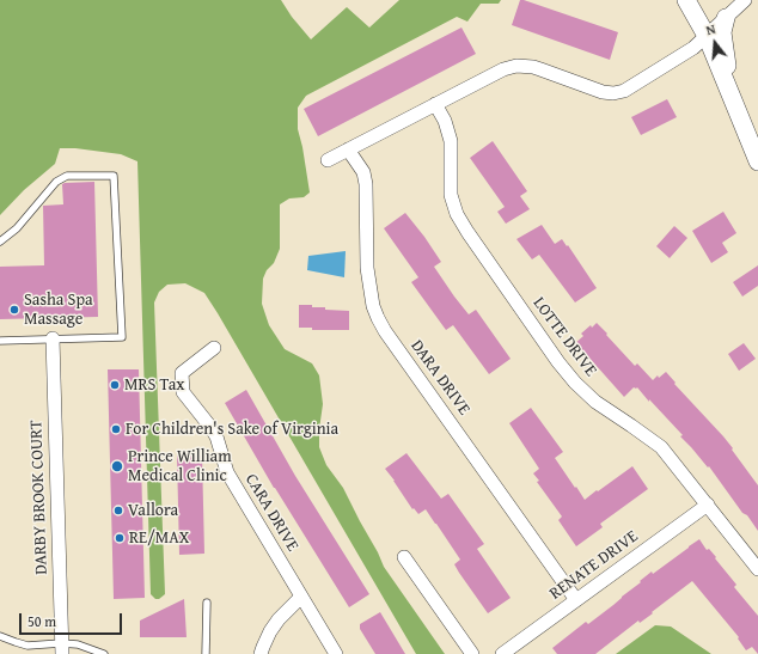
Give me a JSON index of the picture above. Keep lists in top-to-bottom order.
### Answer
{
  "streets": {
    "street": [
      "LOTTE DRIVE",
      "DARA DRIVE",
      "DARBY BROOK COURT",
      "CARA DRIVE",
      "RENATE DRIVE"
    ]
  },
  "crossings": [
    ["LOTTE DRIVE", "RENATE DRIVE"],
    ["DARA DRIVE", "RENATE DRIVE"]
  ],
  "places": [
    "Sasha Spa Massage",
    "MRS Tax",
    "For Children's Sake of Virginia",
    "Prince William Medical Clinic",
    "Vallora",
    "RE/MAX"
  ],
  "scale_bar": "50 m",
  "north": "top"
}
